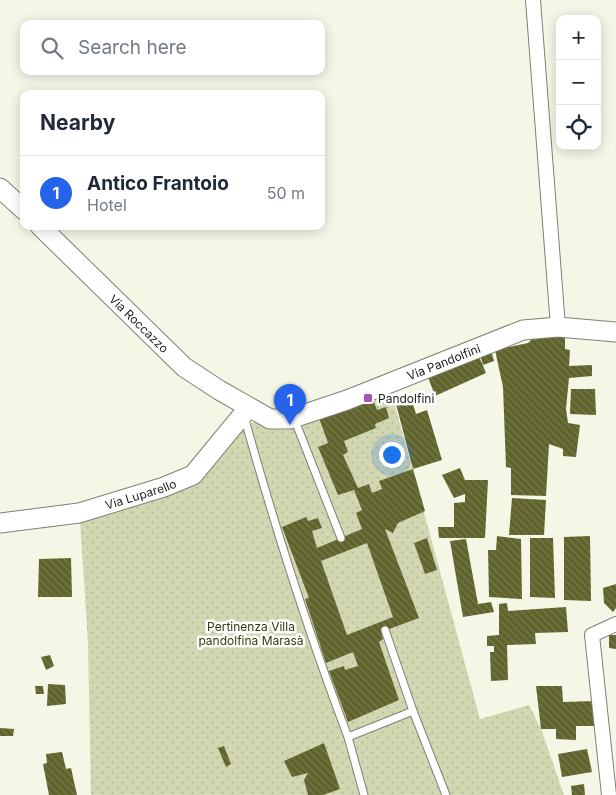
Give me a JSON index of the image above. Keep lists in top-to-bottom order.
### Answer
{
  "streets": {
    "street": ["Via Roccazzo", "Via Pandolfini", "Via Luparello"]
  },
  "crossings": [
    ["Via Roccazzo", "Via Pandolfini"],
    ["Via Roccazzo", "Via Luparello"],
    ["Via Pandolfini", "Via Luparello"]
  ],
  "parks": ["Pertinenza Villa pandolfina Marasà"],
  "places": {
    "transit": ["Pandolfini"]
  },
  "page": {
    "map_buttons": ["+", "−"],
    "search": "Search here",
    "heading": "Nearby",
    "list": [
      {
        "mark": "1",
        "name": "Antico Frantoio",
        "note": "Hotel",
        "value": "50 m"
      }
    ],
    "pins": "1"
  }
}
